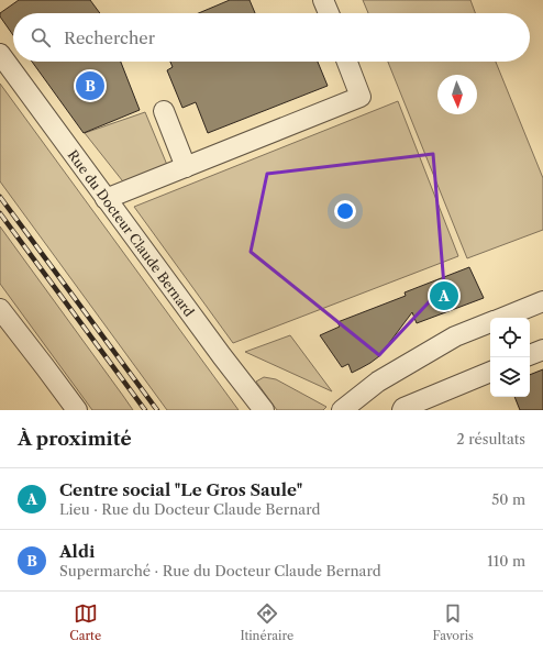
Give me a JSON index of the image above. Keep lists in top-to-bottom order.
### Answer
{
  "streets": {
    "street": ["Rue du Docteur Claude Bernard"]
  },
  "north": "bottom",
  "page": {
    "search": "Rechercher",
    "pins": ["B", "A"],
    "heading": ["À proximité", "2 résultats"],
    "list": [
      {
        "mark": "A",
        "name": "Centre social \"Le Gros Saule\"",
        "note": "Lieu · Rue du Docteur Claude Bernard",
        "value": "50 m"
      },
      {
        "mark": "B",
        "name": "Aldi",
        "note": "Supermarché · Rue du Docteur Claude Bernard",
        "value": "110 m"
      }
    ],
    "nav": ["Carte", "Itinéraire", "Favoris"]
  }
}
